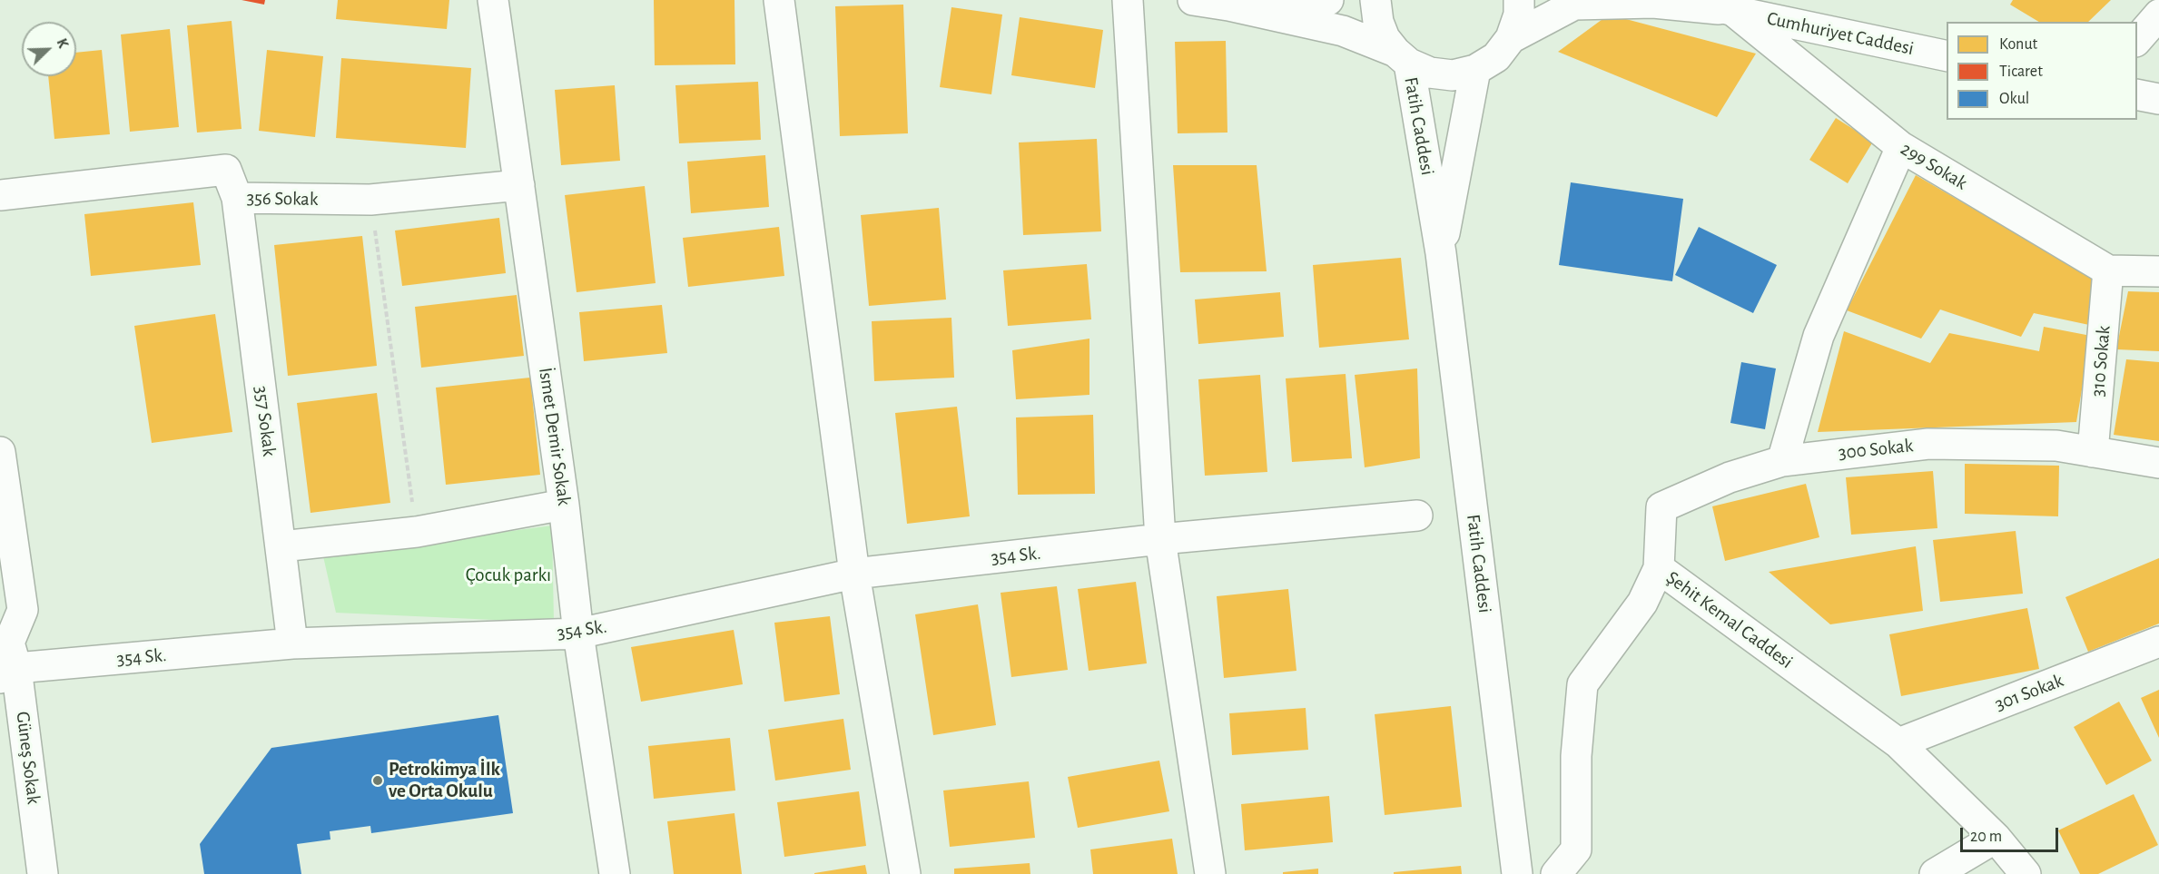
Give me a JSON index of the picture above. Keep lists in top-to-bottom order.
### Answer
{
  "streets": {
    "street": [
      "Cumhuriyet Caddesi",
      "Fatih Caddesi",
      "299 Sokak",
      "356 Sokak",
      "310 Sokak",
      "357 Sokak",
      "İsmet Demir Sokak",
      "300 Sokak",
      "354 Sk.",
      "Şehit Kemal Caddesi",
      "301 Sokak",
      "Güneş Sokak"
    ]
  },
  "crossings": [
    ["Cumhuriyet Caddesi", "Fatih Caddesi"],
    ["Cumhuriyet Caddesi", "299 Sokak"],
    ["299 Sokak", "310 Sokak"],
    ["356 Sokak", "357 Sokak"],
    ["356 Sokak", "İsmet Demir Sokak"],
    ["310 Sokak", "300 Sokak"],
    ["357 Sokak", "354 Sk."],
    ["İsmet Demir Sokak", "354 Sk."],
    ["300 Sokak", "Şehit Kemal Caddesi"],
    ["354 Sk.", "Güneş Sokak"],
    ["Şehit Kemal Caddesi", "301 Sokak"]
  ],
  "parks": ["Çocuk parkı"],
  "places": ["Petrokimya İlk ve Orta Okulu"],
  "legend": ["Konut", "Ticaret", "Okul"],
  "scale_bar": "20 m",
  "north": "top right"
}
